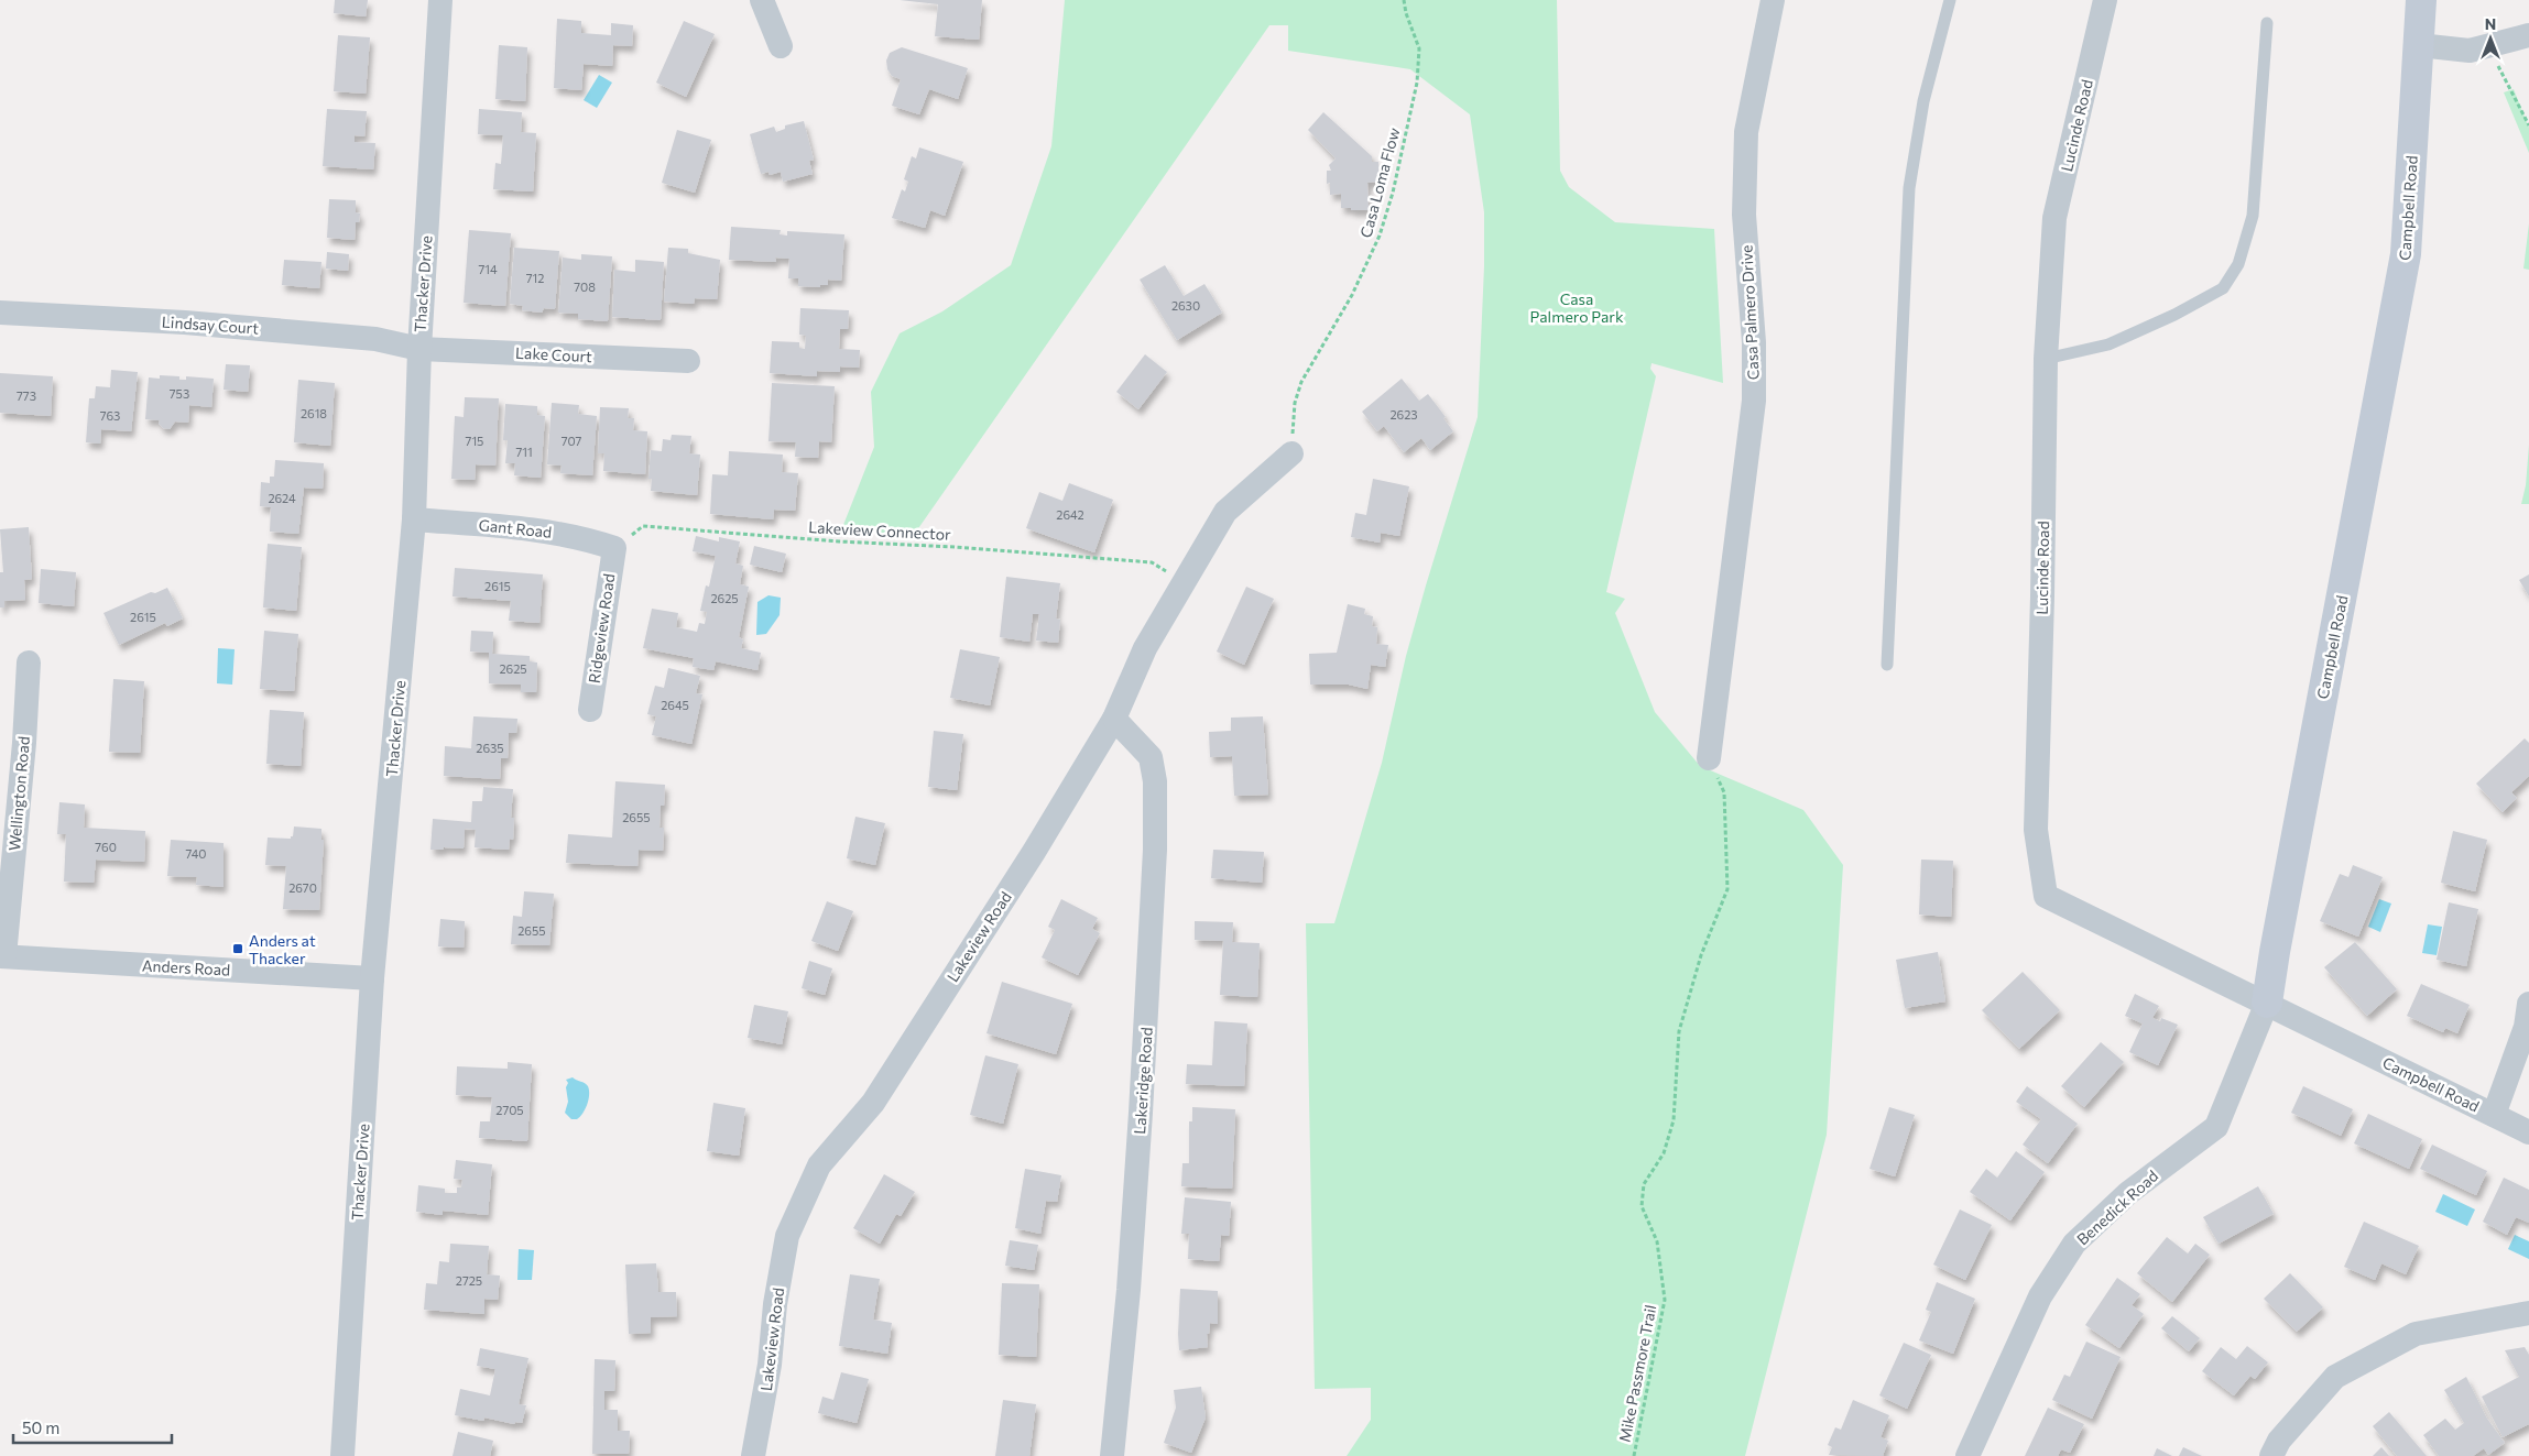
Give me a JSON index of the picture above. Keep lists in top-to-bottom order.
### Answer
{
  "streets": {
    "street": [
      "Lucinde Road",
      "Campbell Road",
      "Thacker Drive",
      "Casa Palmero Drive",
      "Lindsay Court",
      "Lake Court",
      "Gant Road",
      "Ridgeview Road",
      "Wellington Road",
      "Lakeview Road",
      "Anders Road",
      "Lakeridge Road",
      "Benedick Road"
    ],
    "path": ["Casa Loma Flow", "Lakeview Connector", "Mike Passmore Trail"]
  },
  "crossings": [
    ["Lucinde Road", "Campbell Road"],
    ["Lucinde Road", "Benedick Road"],
    ["Casa Loma Flow", "Lakeview Road"],
    ["Campbell Road", "Benedick Road"],
    ["Thacker Drive", "Lindsay Court"],
    ["Thacker Drive", "Lake Court"],
    ["Thacker Drive", "Gant Road"],
    ["Thacker Drive", "Anders Road"],
    ["Casa Palmero Drive", "Mike Passmore Trail"],
    ["Lindsay Court", "Lake Court"],
    ["Gant Road", "Lakeview Connector"],
    ["Gant Road", "Ridgeview Road"],
    ["Lakeview Connector", "Ridgeview Road"],
    ["Wellington Road", "Anders Road"],
    ["Lakeview Road", "Lakeridge Road"]
  ],
  "parks": ["Casa Palmero Park"],
  "places": {
    "transit": ["Anders at Thacker"]
  },
  "house_numbers": [
    "714",
    "712",
    "708",
    "2630",
    "753",
    "773",
    "2618",
    "2623",
    "763",
    "715",
    "707",
    "711",
    "2624",
    "2642",
    "2615",
    "2625",
    "2615",
    "2625",
    "2645",
    "2635",
    "2655",
    "760",
    "740",
    "2670",
    "2655",
    "2705",
    "2725"
  ],
  "scale_bar": "50 m",
  "north": "top"
}
